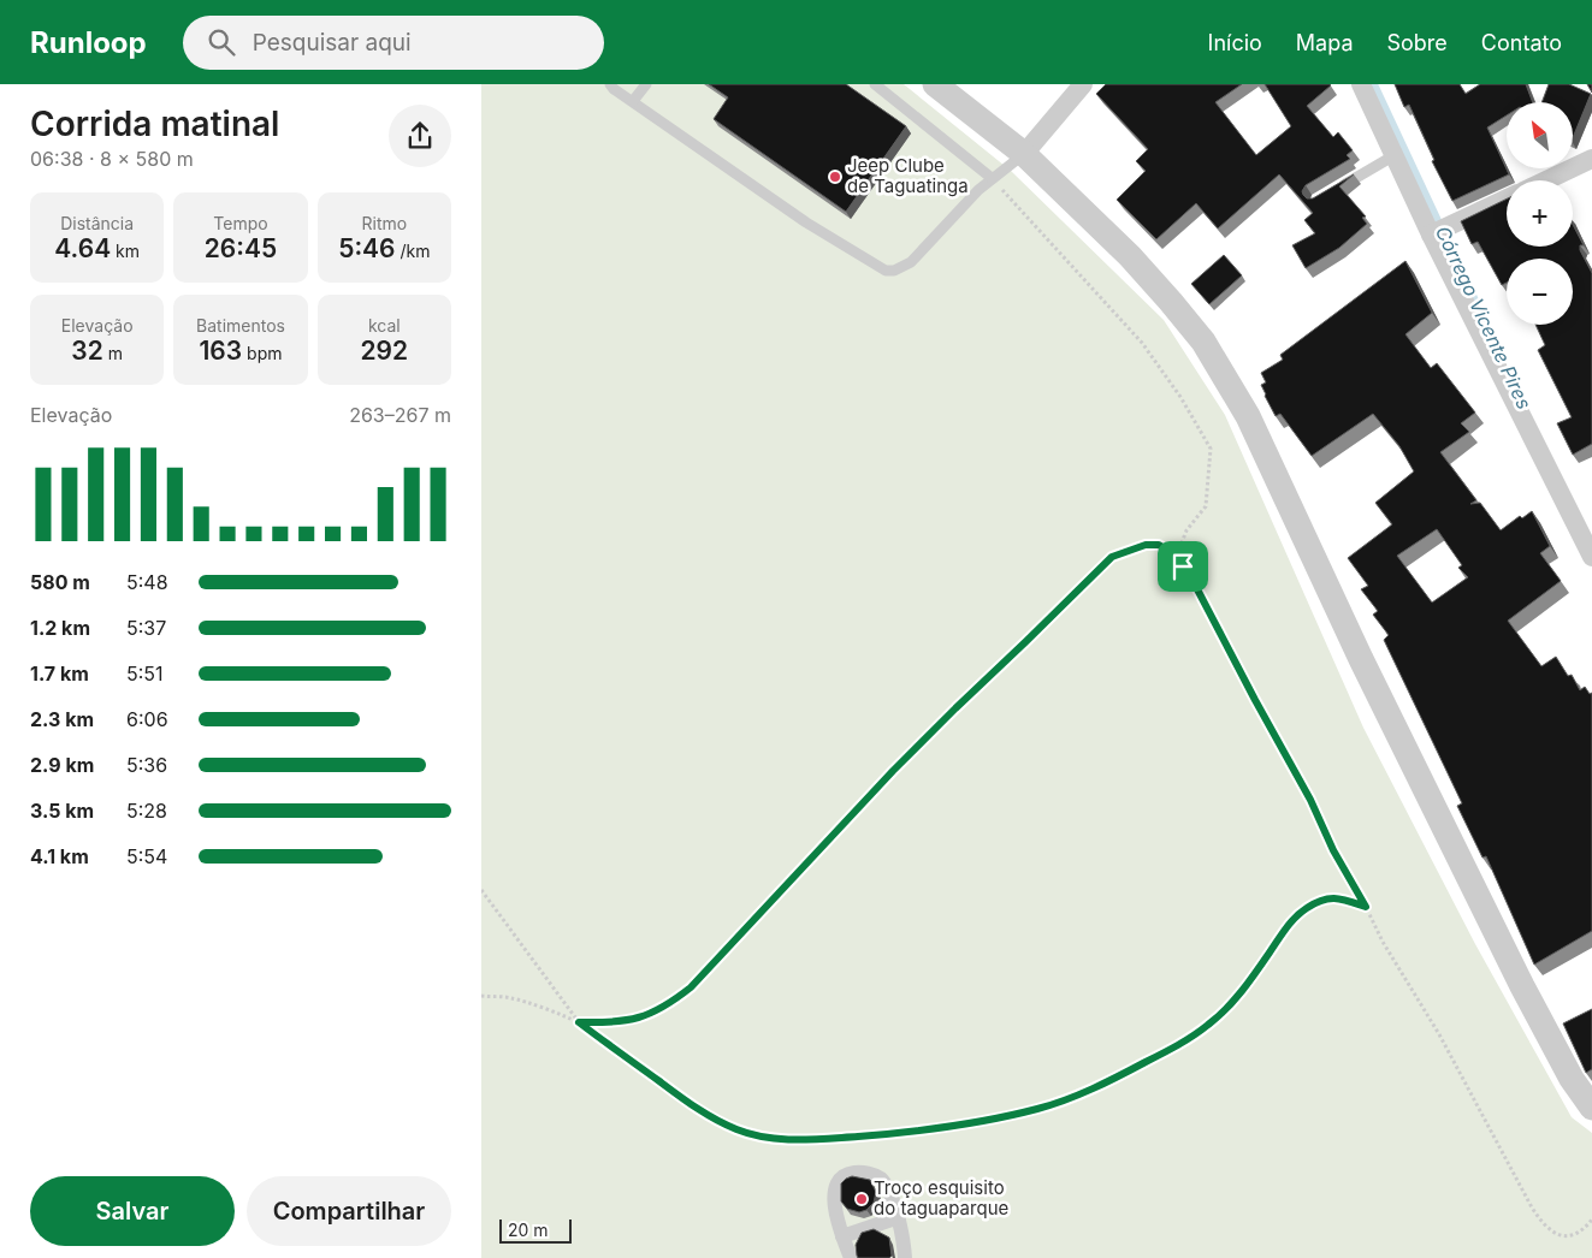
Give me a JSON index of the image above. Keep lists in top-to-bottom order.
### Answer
{
  "water": ["Córrego Vicente Pires"],
  "places": ["Jeep Clube de Taguatinga", "Troço esquisito do taguaparque"],
  "scale_bar": "20 m",
  "north": "top left",
  "page": {
    "header": "Runloop",
    "search": "Pesquisar aqui",
    "nav": [
      "Início",
      "Mapa",
      "Sobre",
      "Contato"
    ],
    "heading": ["Corrida matinal", "06:38 · 8 × 580 m"],
    "map_buttons": ["+", "−"],
    "stats": [
      ["Distância", "4.64 km"],
      ["Tempo", "26:45"],
      ["Ritmo", "5:46 /km"],
      ["Elevação", "32 m"],
      ["Batimentos", "163 bpm"],
      ["kcal", "292"]
    ],
    "chart": ["Elevação", "263–267 m"],
    "list": [
      {
        "name": "580 m",
        "note": "5:48"
      },
      {
        "name": "1.2 km",
        "note": "5:37"
      },
      {
        "name": "1.7 km",
        "note": "5:51"
      },
      {
        "name": "2.3 km",
        "note": "6:06"
      },
      {
        "name": "2.9 km",
        "note": "5:36"
      },
      {
        "name": "3.5 km",
        "note": "5:28"
      },
      {
        "name": "4.1 km",
        "note": "5:54"
      }
    ],
    "buttons": ["Salvar", "Compartilhar"],
    "scale": "20 m"
  }
}
